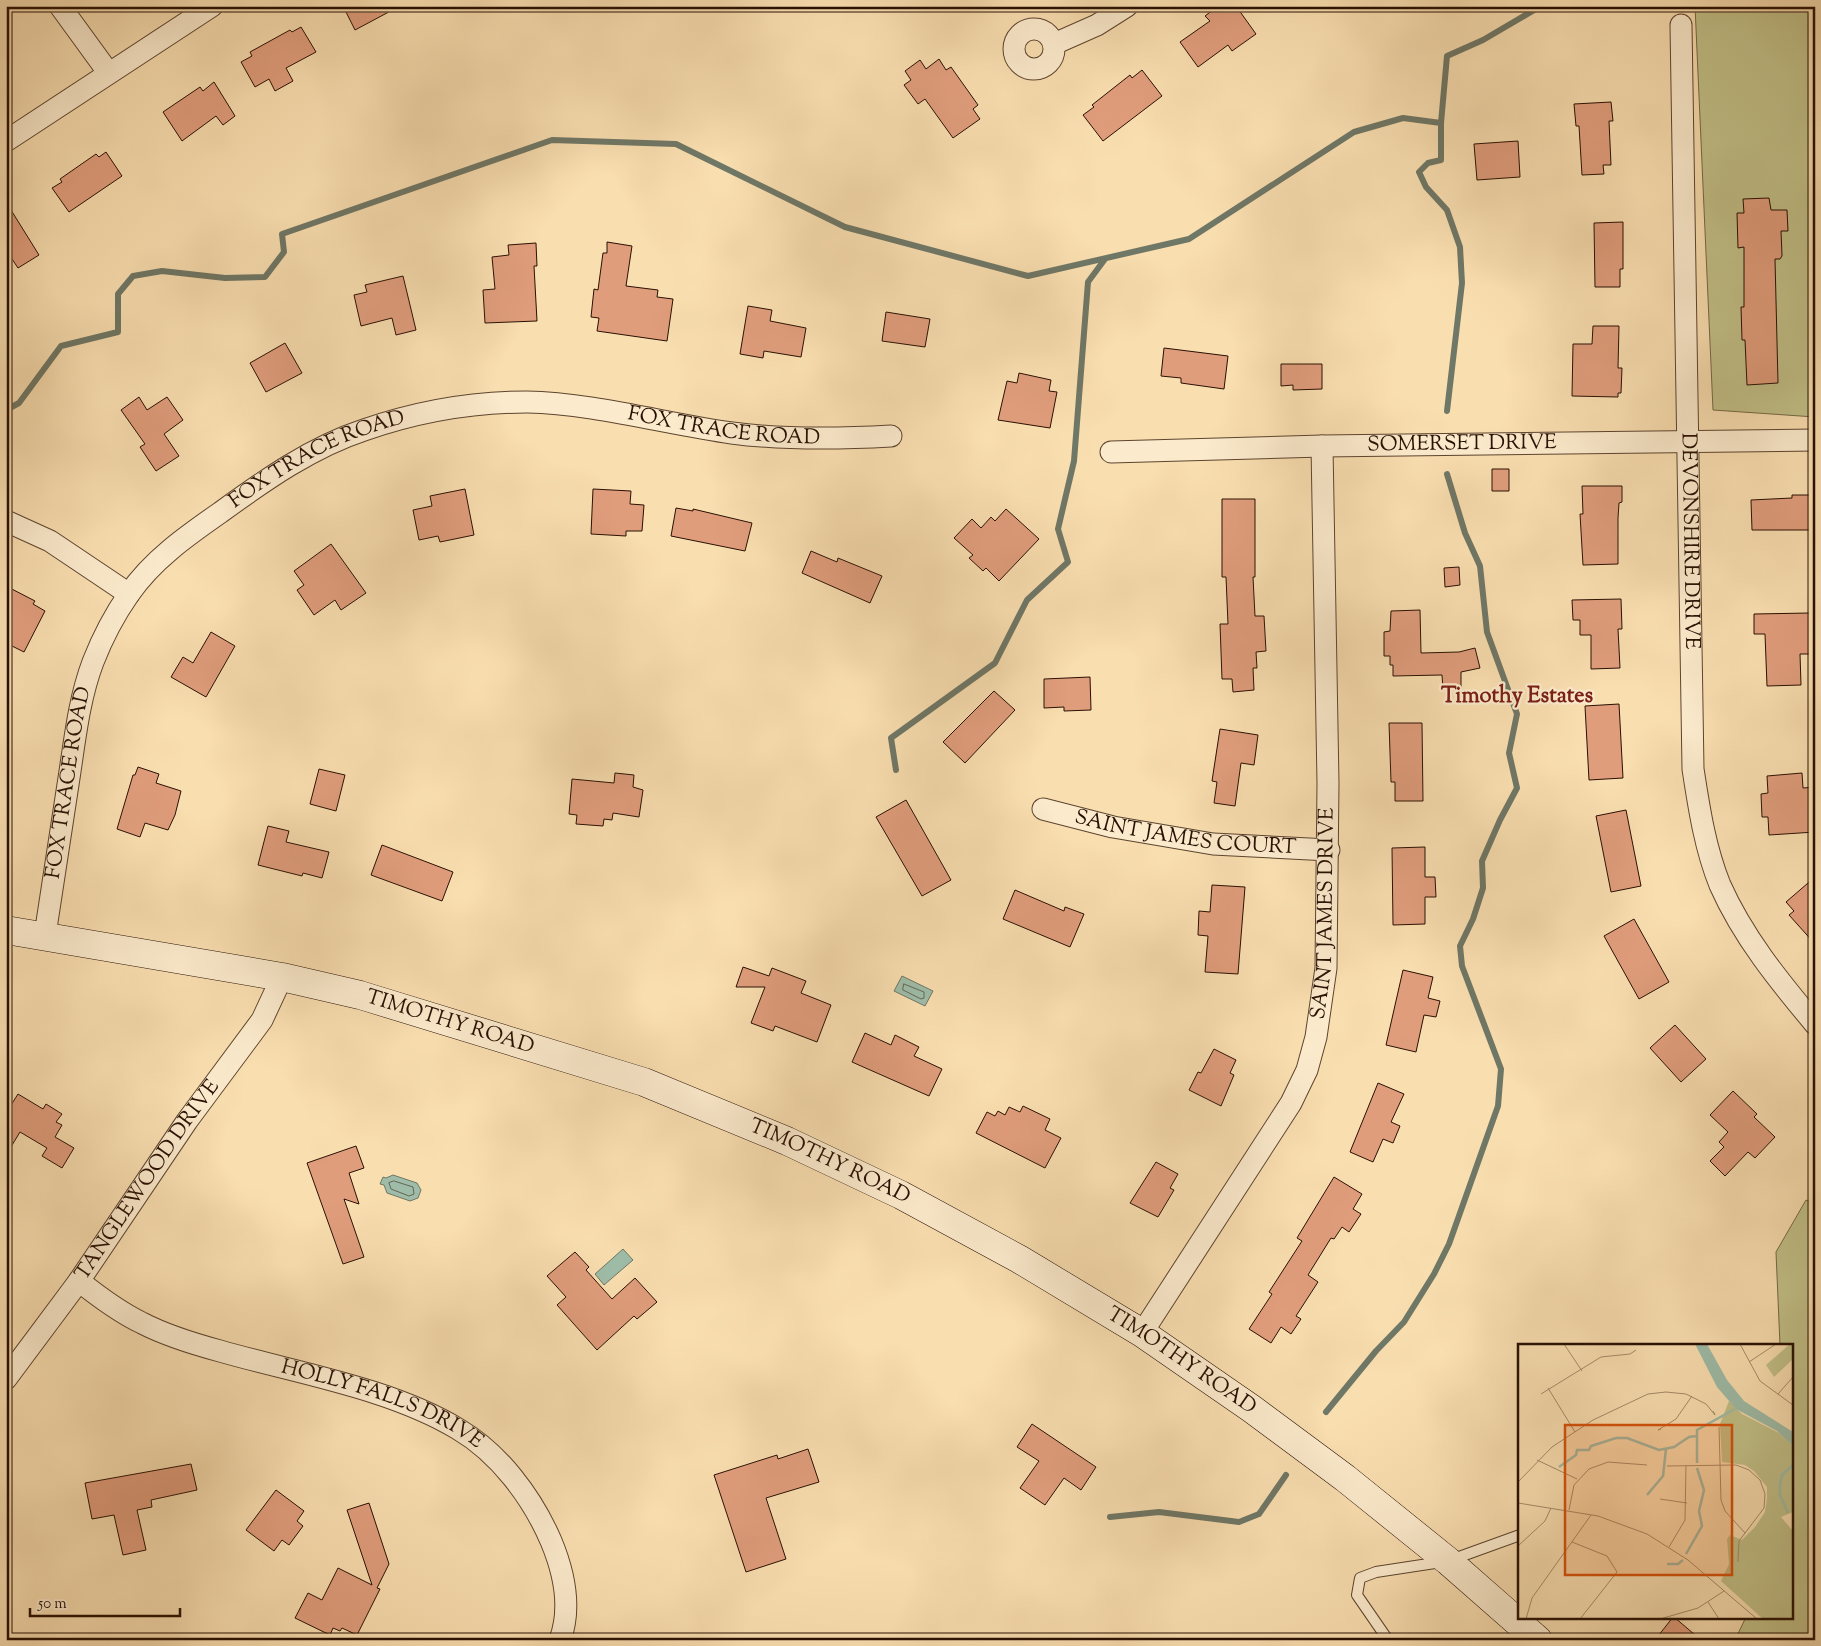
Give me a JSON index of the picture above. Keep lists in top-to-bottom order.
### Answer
{
  "streets": {
    "main road": ["TIMOTHY ROAD"],
    "street": [
      "FOX TRACE ROAD",
      "SOMERSET DRIVE",
      "DEVONSHIRE DRIVE",
      "SAINT JAMES COURT",
      "SAINT JAMES DRIVE",
      "TANGLEWOOD DRIVE",
      "HOLLY FALLS DRIVE"
    ]
  },
  "crossings": [
    ["FOX TRACE ROAD", "TIMOTHY ROAD"],
    ["SOMERSET DRIVE", "DEVONSHIRE DRIVE"],
    ["SOMERSET DRIVE", "SAINT JAMES DRIVE"],
    ["SAINT JAMES COURT", "SAINT JAMES DRIVE"],
    ["SAINT JAMES DRIVE", "TIMOTHY ROAD"],
    ["TIMOTHY ROAD", "TANGLEWOOD DRIVE"],
    ["TANGLEWOOD DRIVE", "HOLLY FALLS DRIVE"]
  ],
  "districts": ["Timothy Estates"],
  "scale_bar": "50 m"
}
